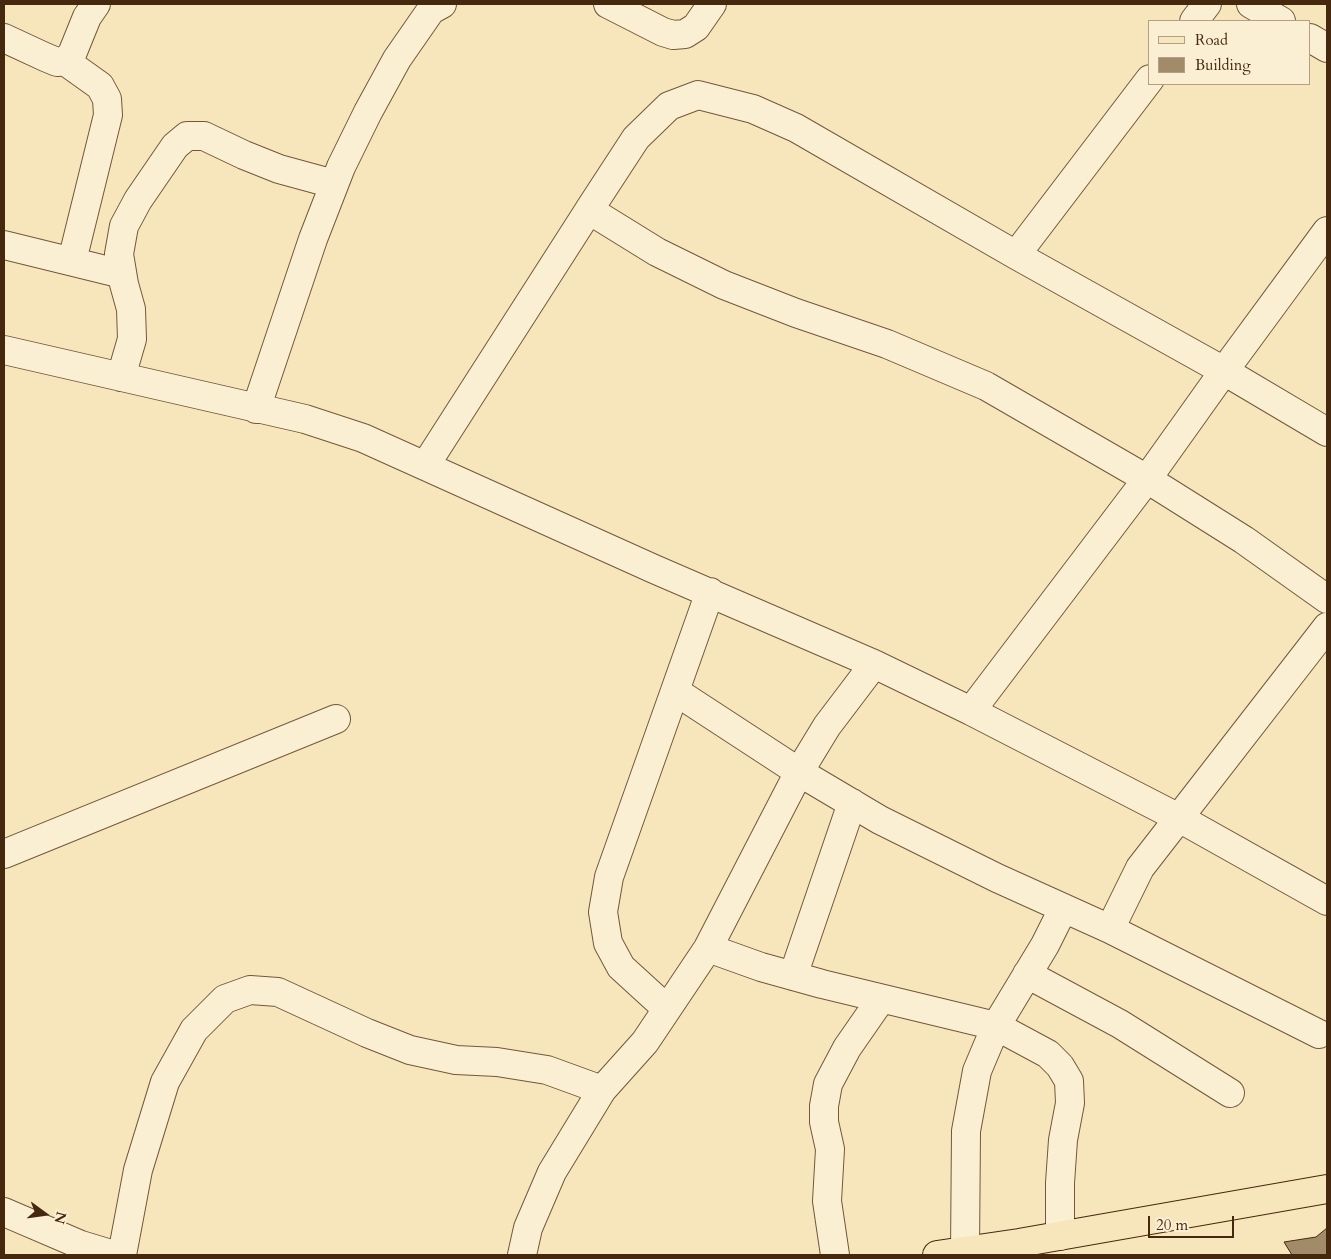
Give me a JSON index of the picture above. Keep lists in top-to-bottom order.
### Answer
{
  "legend": ["Road", "Building"],
  "scale_bar": "20 m",
  "north": "right"
}
